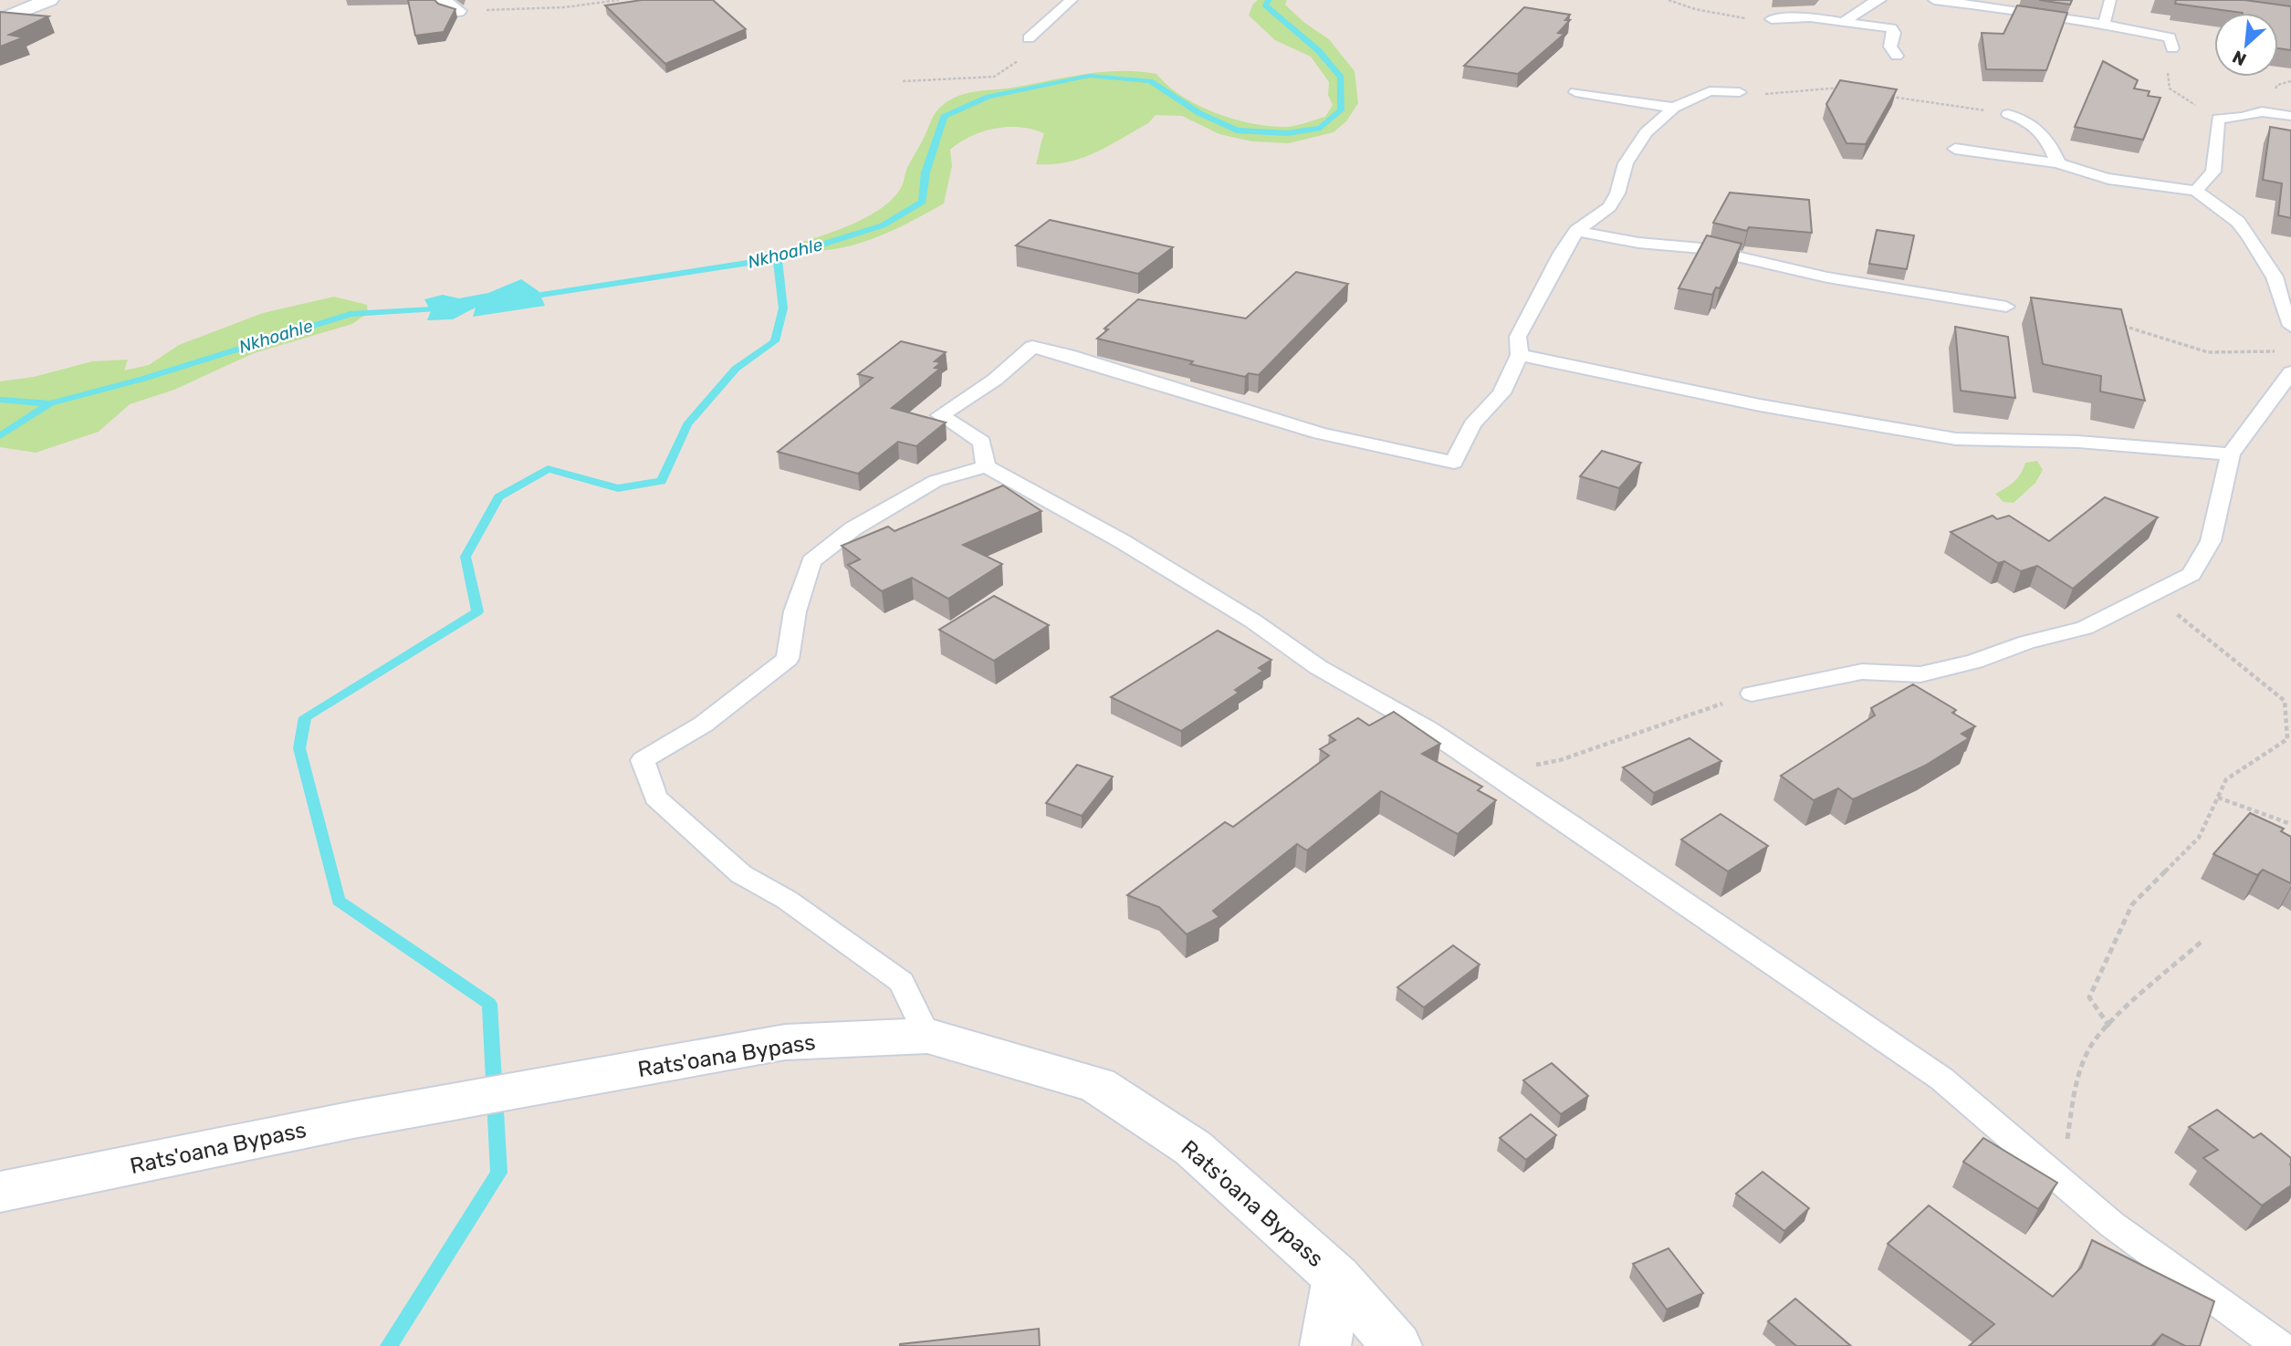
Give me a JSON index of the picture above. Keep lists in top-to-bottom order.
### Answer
{
  "streets": {
    "street": ["Rats'oana Bypass"]
  },
  "water": ["Nkhoahle"],
  "north": "bottom left"
}
